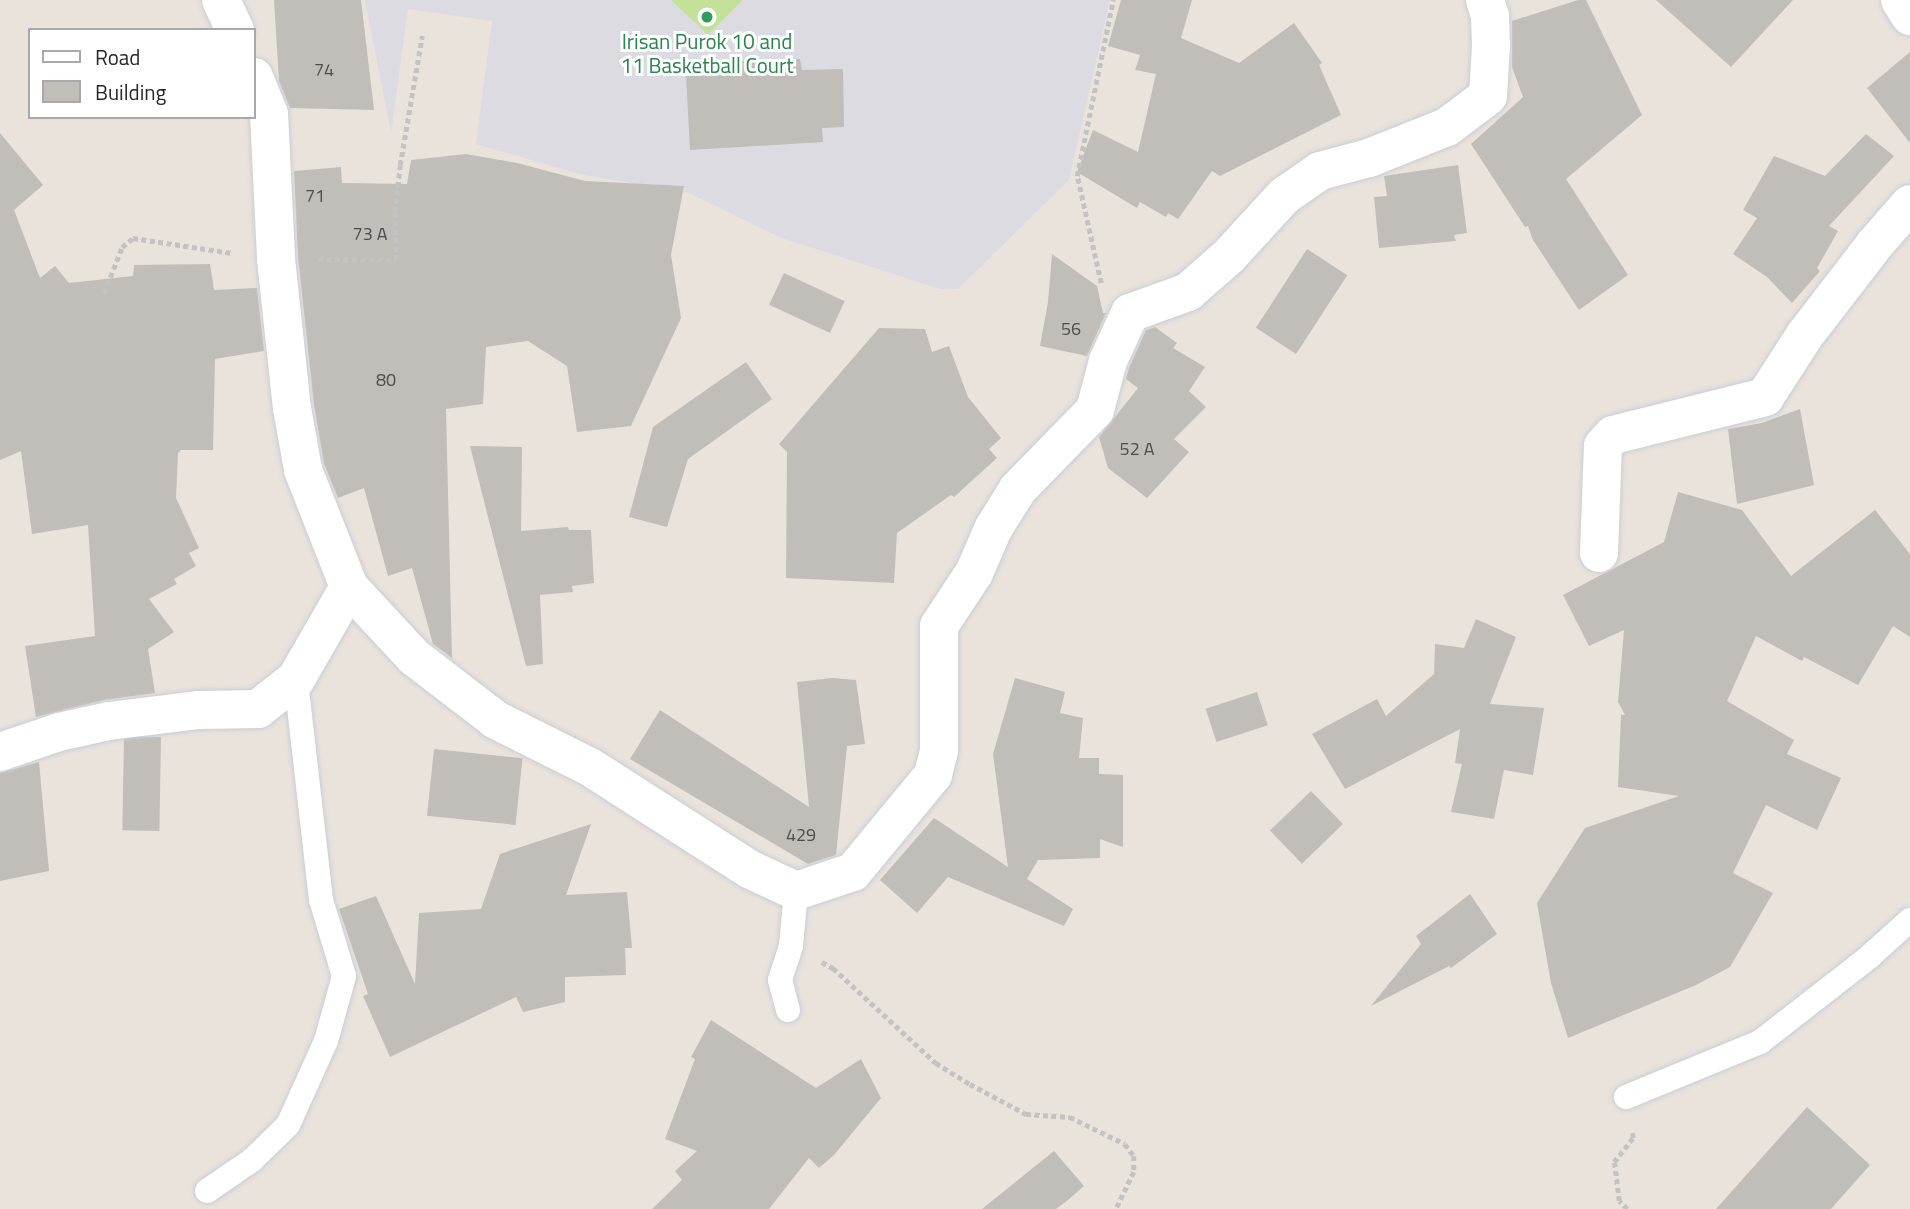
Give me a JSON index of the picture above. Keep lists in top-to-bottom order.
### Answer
{
  "places": ["Irisan Purok 10 and 11 Basketball Court"],
  "house_numbers": [
    "74",
    "71",
    "73 A",
    "56",
    "80",
    "52 A",
    "429"
  ],
  "legend": ["Road", "Building"]
}
